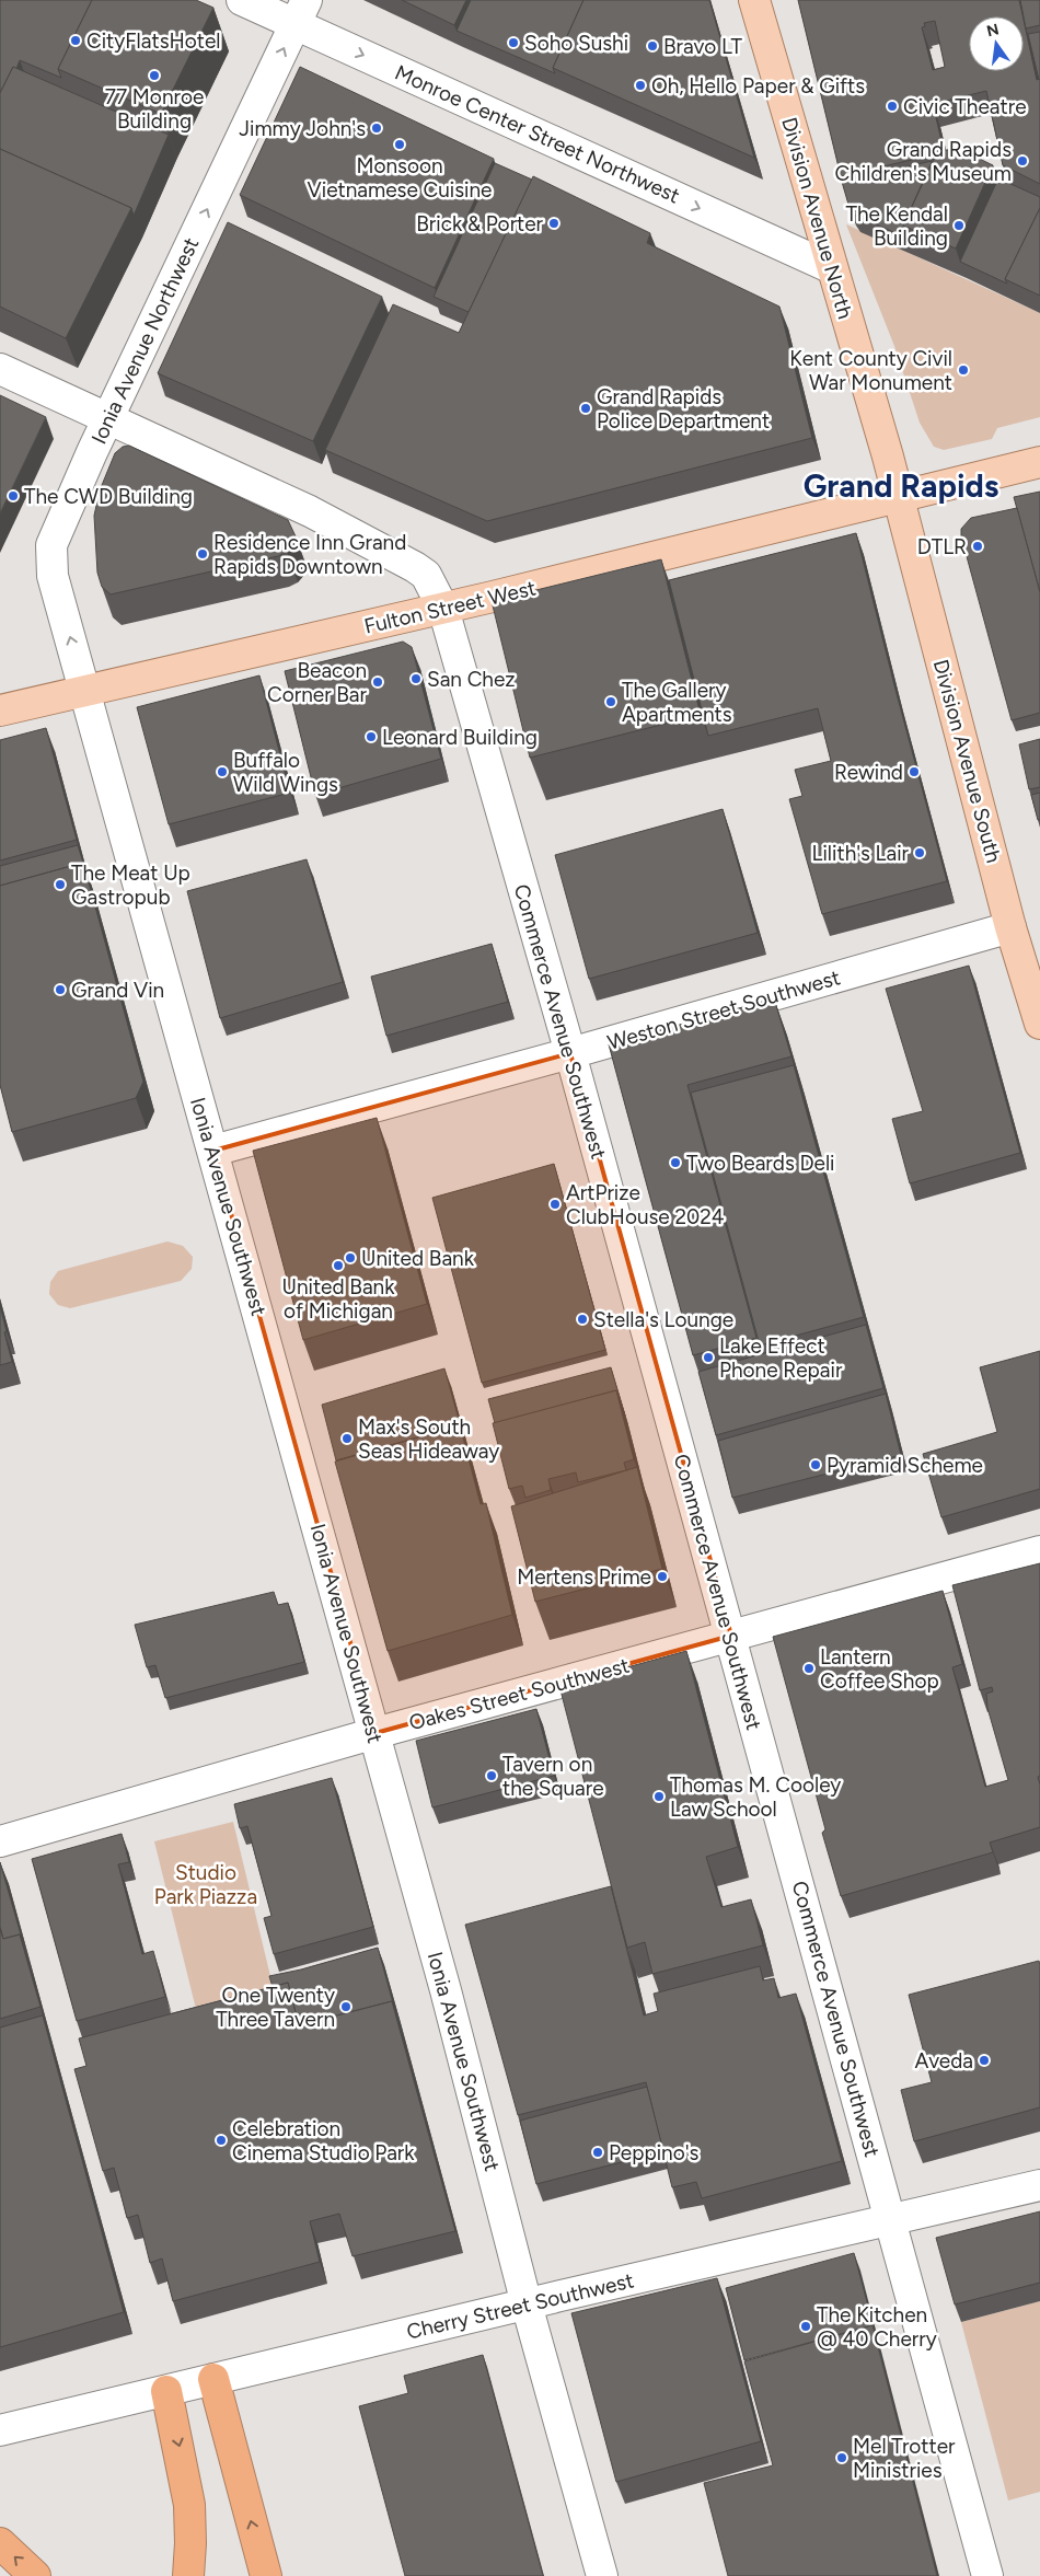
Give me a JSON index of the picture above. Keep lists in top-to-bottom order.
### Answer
{
  "streets": {
    "main road": ["Division Avenue North", "Fulton Street West", "Division Avenue South"],
    "street": [
      "Monroe Center Street Northwest",
      "Ionia Avenue Northwest",
      "Weston Street Southwest",
      "Commerce Avenue Southwest",
      "Ionia Avenue Southwest",
      "Oakes Street Southwest",
      "Cherry Street Southwest"
    ]
  },
  "crossings": [
    ["Monroe Center Street Northwest", "Division Avenue North"],
    ["Monroe Center Street Northwest", "Ionia Avenue Northwest"],
    ["Division Avenue North", "Fulton Street West"],
    ["Division Avenue North", "Division Avenue South"],
    ["Ionia Avenue Northwest", "Fulton Street West"],
    ["Ionia Avenue Northwest", "Commerce Avenue Southwest"],
    ["Ionia Avenue Northwest", "Ionia Avenue Southwest"],
    ["Fulton Street West", "Division Avenue South"],
    ["Fulton Street West", "Commerce Avenue Southwest"],
    ["Fulton Street West", "Ionia Avenue Southwest"],
    ["Division Avenue South", "Weston Street Southwest"],
    ["Weston Street Southwest", "Commerce Avenue Southwest"],
    ["Weston Street Southwest", "Ionia Avenue Southwest"],
    ["Commerce Avenue Southwest", "Oakes Street Southwest"],
    ["Commerce Avenue Southwest", "Cherry Street Southwest"],
    ["Ionia Avenue Southwest", "Oakes Street Southwest"],
    ["Ionia Avenue Southwest", "Cherry Street Southwest"]
  ],
  "one_way": ["Monroe Center Street Northwest", "Ionia Avenue Northwest"],
  "districts": ["Grand Rapids"],
  "parks": ["Studio Park Piazza"],
  "places": [
    "CityFlatsHotel",
    "Soho Sushi",
    "Bravo LT",
    "77 Monroe Building",
    "Oh, Hello Paper & Gifts",
    "Civic Theatre",
    "Jimmy John's",
    "Monsoon Vietnamese Cuisine",
    "Grand Rapids Children's Museum",
    "Brick & Porter",
    "The Kendal Building",
    "Kent County Civil War Monument",
    "Grand Rapids Police Department",
    "The CWD Building",
    "DTLR",
    "Residence Inn Grand Rapids Downtown",
    "San Chez",
    "Beacon Corner Bar",
    "The Gallery Apartments",
    "Leonard Building",
    "Buffalo Wild Wings",
    "Rewind",
    "Lilith's Lair",
    "The Meat Up Gastropub",
    "Grand Vin",
    "Two Beards Deli",
    "ArtPrize ClubHouse 2024",
    "United Bank",
    "United Bank of Michigan",
    "Stella's Lounge",
    "Lake Effect Phone Repair",
    "Max's South Seas Hideaway",
    "Pyramid Scheme",
    "Mertens Prime",
    "Lantern Coffee Shop",
    "Tavern on the Square",
    "Thomas M. Cooley Law School",
    "One Twenty Three Tavern",
    "Aveda",
    "Celebration Cinema Studio Park",
    "Peppino's",
    "The Kitchen @ 40 Cherry",
    "Mel Trotter Ministries"
  ],
  "north": "top"
}
